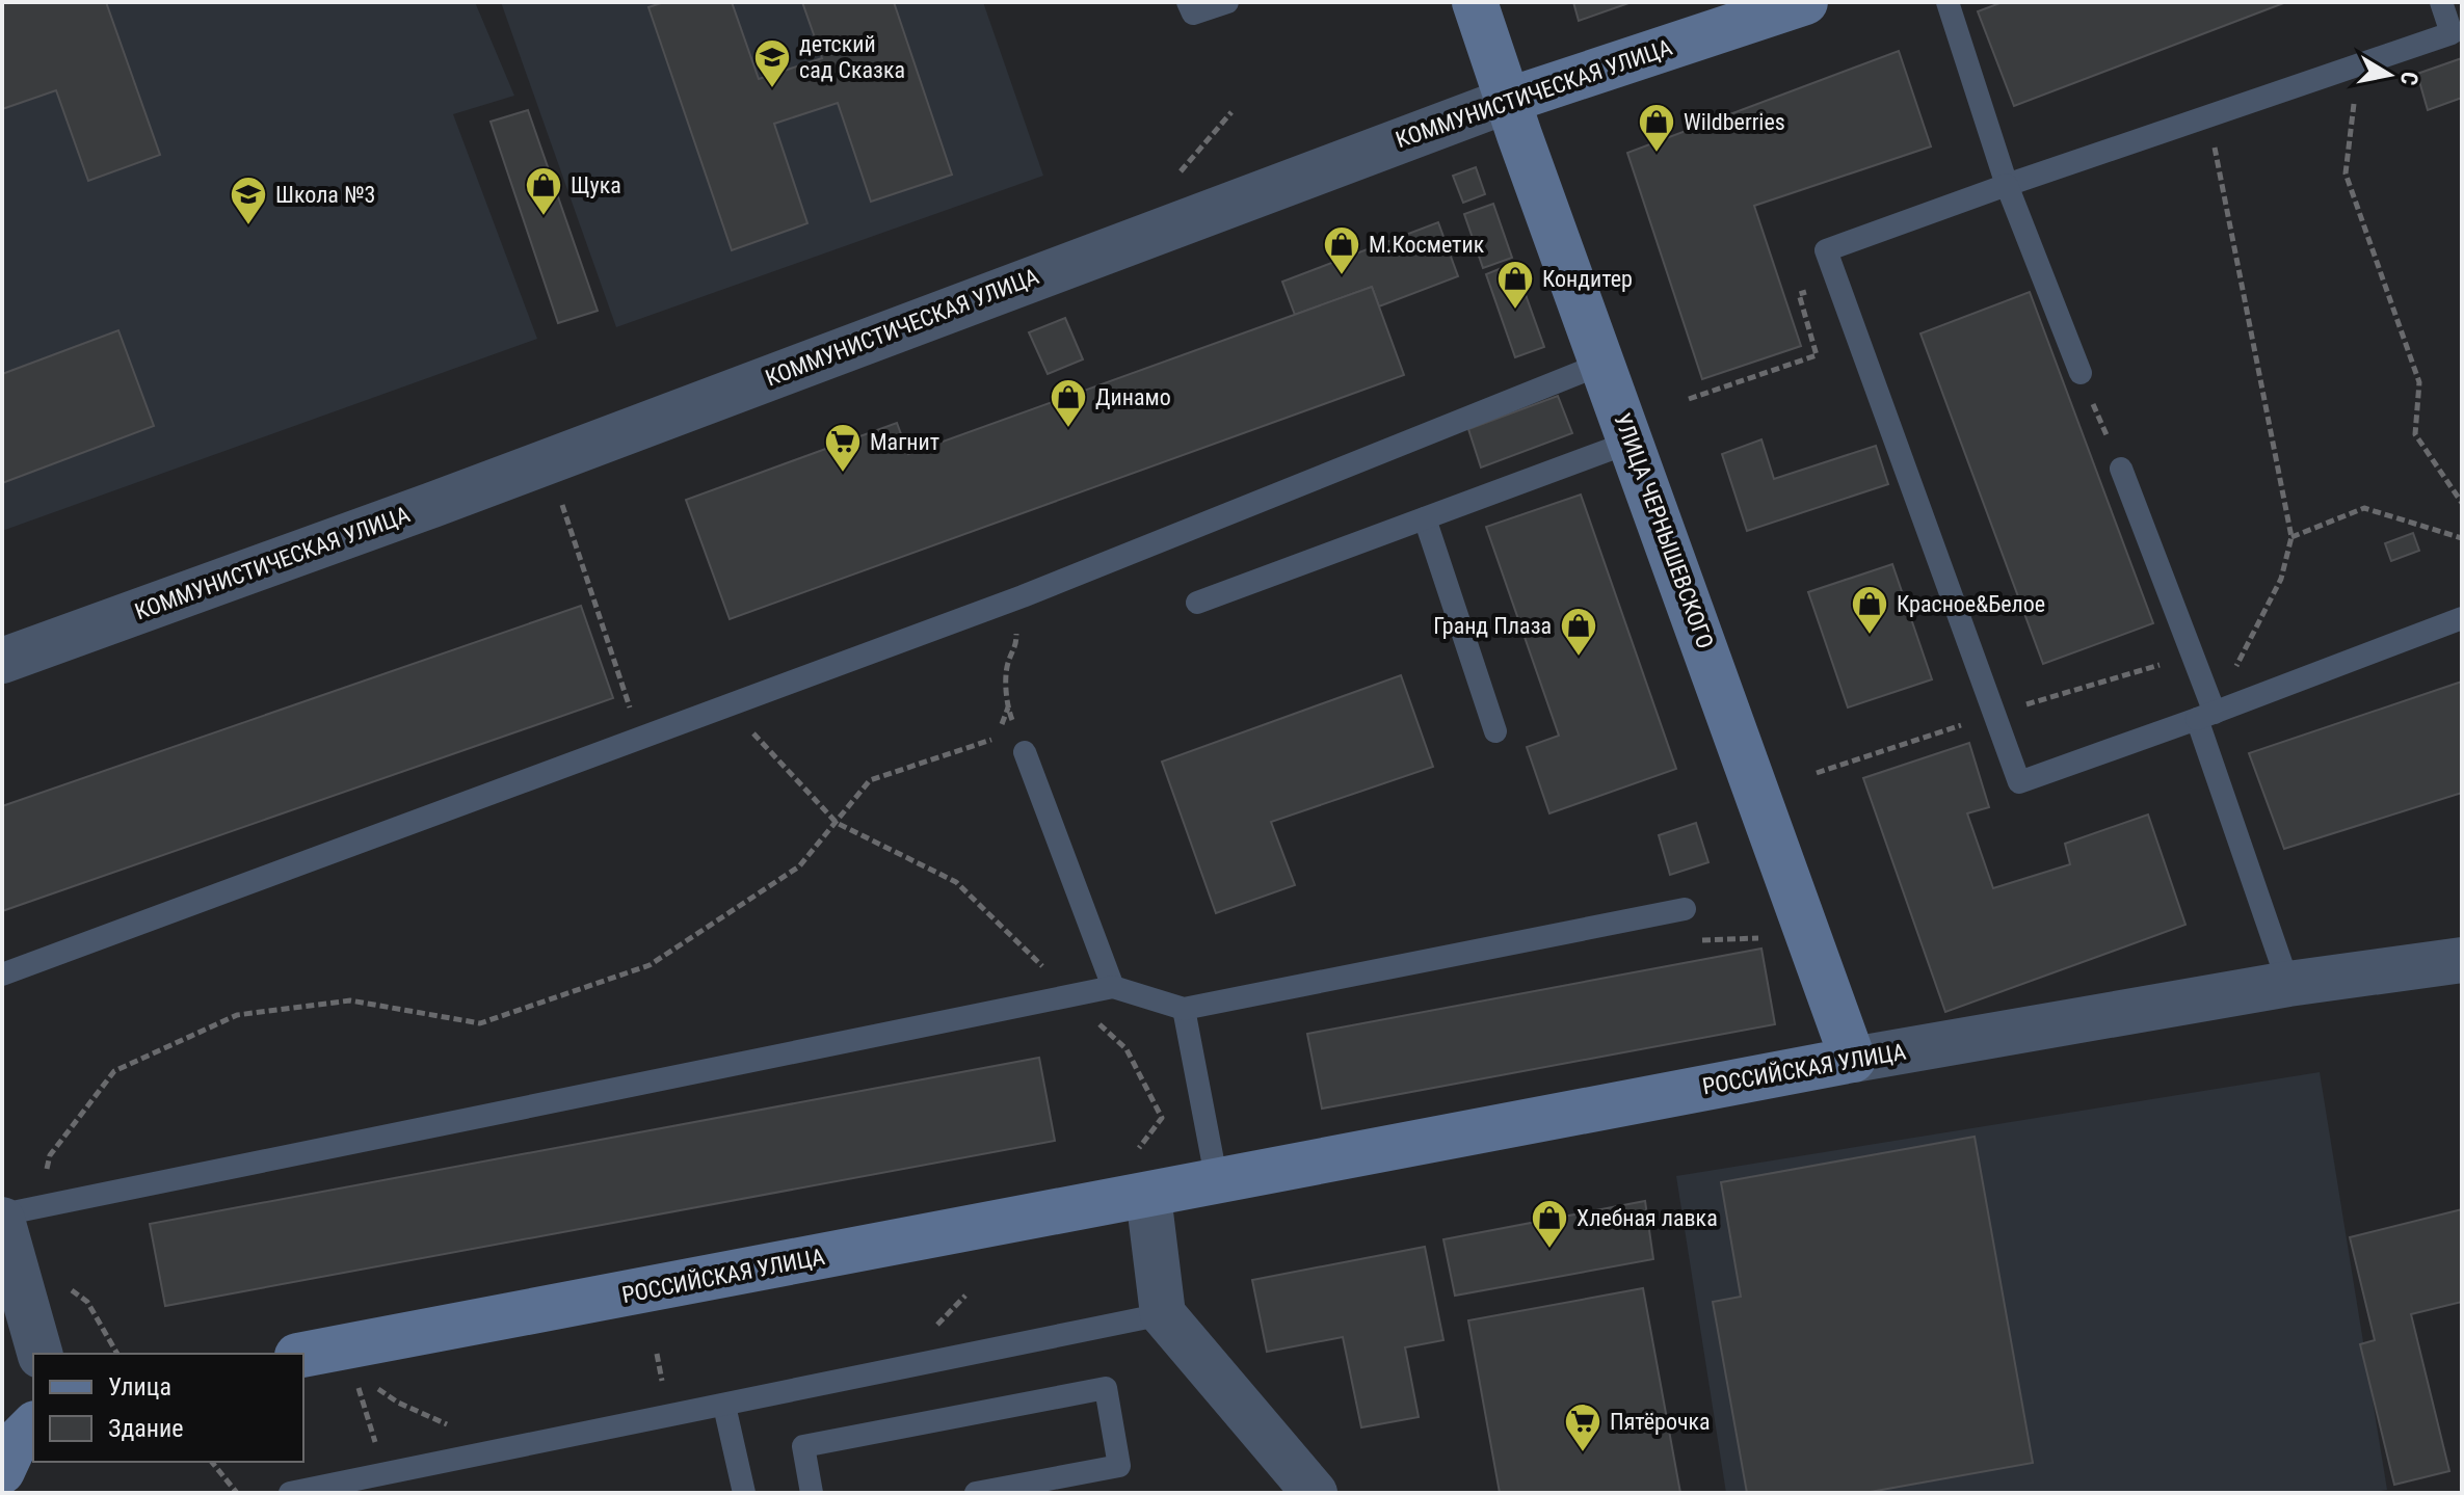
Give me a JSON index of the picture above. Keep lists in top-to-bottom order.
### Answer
{
  "streets": {
    "main road": ["КОММУНИСТИЧЕСКАЯ УЛИЦА", "УЛИЦА ЧЕРНЫШЕВСКОГО", "РОССИЙСКАЯ УЛИЦА"]
  },
  "crossings": [
    ["КОММУНИСТИЧЕСКАЯ УЛИЦА", "УЛИЦА ЧЕРНЫШЕВСКОГО"],
    ["УЛИЦА ЧЕРНЫШЕВСКОГО", "РОССИЙСКАЯ УЛИЦА"]
  ],
  "places": {
    "school or university": ["детский сад Сказка", "Школа №3"],
    "shop": [
      "Wildberries",
      "Щука",
      "М.Косметик",
      "Кондитер",
      "Динамо",
      "Красное&Белое",
      "Гранд Плаза",
      "Хлебная лавка"
    ],
    "supermarket": ["Магнит", "Пятёрочка"]
  },
  "legend": ["Улица", "Здание"],
  "north": "right"
}
